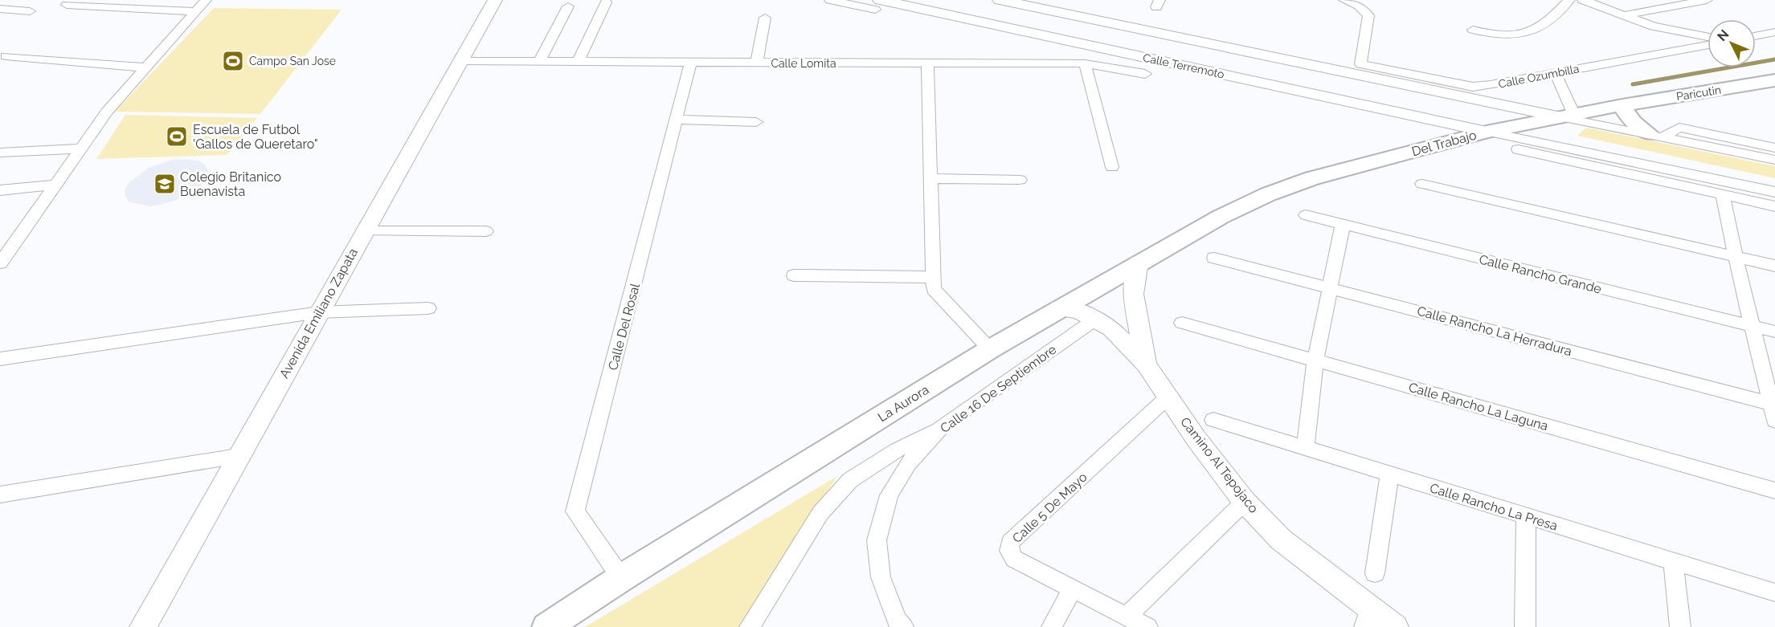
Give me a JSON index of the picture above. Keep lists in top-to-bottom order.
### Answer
{
  "streets": {
    "main road": ["Paricutin", "Del Trabajo", "La Aurora"],
    "street": [
      "Calle Lomita",
      "Calle Terremoto",
      "Calle Ozumbilla",
      "Calle Rancho Grande",
      "Avenida Emiliano Zapata",
      "Calle Del Rosal",
      "Calle Rancho La Herradura",
      "Calle 16 De Septiembre",
      "Calle Rancho La Laguna",
      "Camino Al Tepojaco",
      "Calle Rancho La Presa",
      "Calle 5 De Mayo"
    ]
  },
  "crossings": [
    ["Calle Lomita", "Avenida Emiliano Zapata"],
    ["Calle Lomita", "Calle Del Rosal"],
    ["Calle Terremoto", "Del Trabajo"],
    ["Paricutin", "Del Trabajo"],
    ["Del Trabajo", "La Aurora"],
    ["Calle Del Rosal", "La Aurora"],
    ["Calle 16 De Septiembre", "Camino Al Tepojaco"],
    ["La Aurora", "Camino Al Tepojaco"],
    ["Camino Al Tepojaco", "Calle 5 De Mayo"]
  ],
  "places": {
    "sports": ["Campo San Jose", "Escuela de Futbol 'Gallos de Queretaro\""],
    "school or university": ["Colegio Britanico Buenavista"]
  },
  "north": "top left"
}
